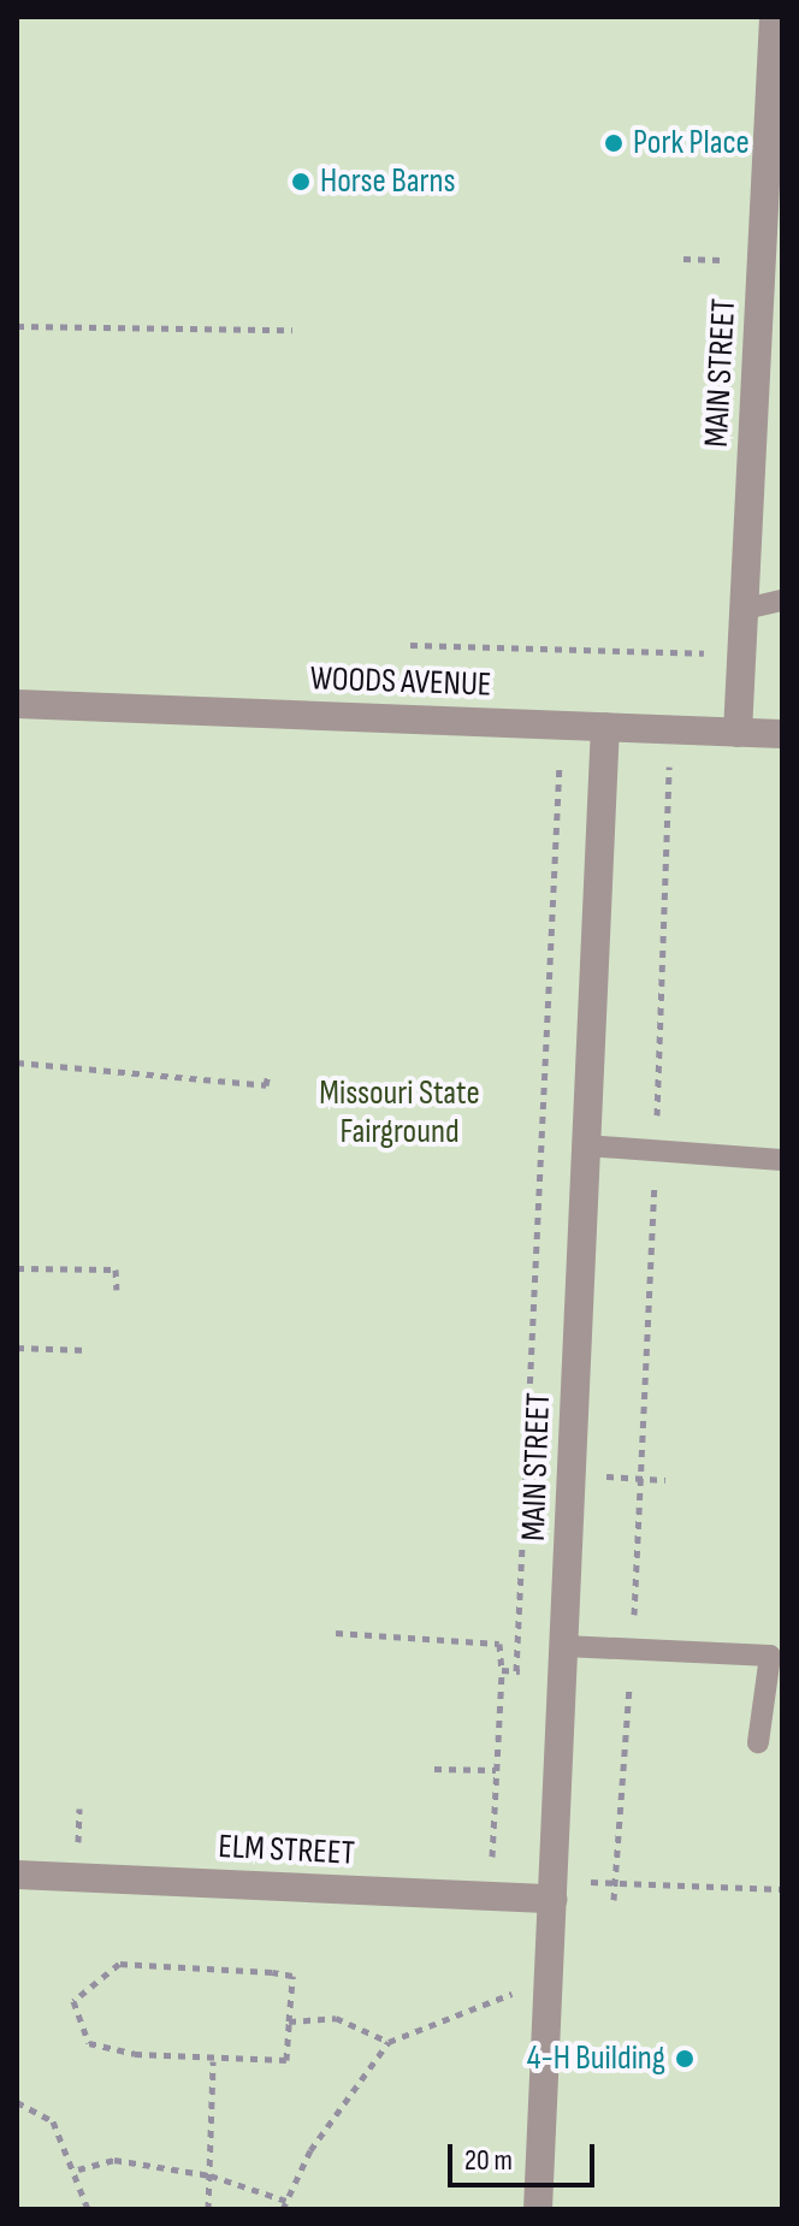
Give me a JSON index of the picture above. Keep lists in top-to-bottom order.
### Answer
{
  "streets": {
    "street": ["MAIN STREET", "WOODS AVENUE", "ELM STREET"]
  },
  "crossings": [
    ["MAIN STREET", "WOODS AVENUE"],
    ["MAIN STREET", "ELM STREET"]
  ],
  "parks": ["Missouri State Fairground"],
  "places": ["Pork Place", "Horse Barns", "4-H Building"],
  "scale_bar": "20 m"
}
